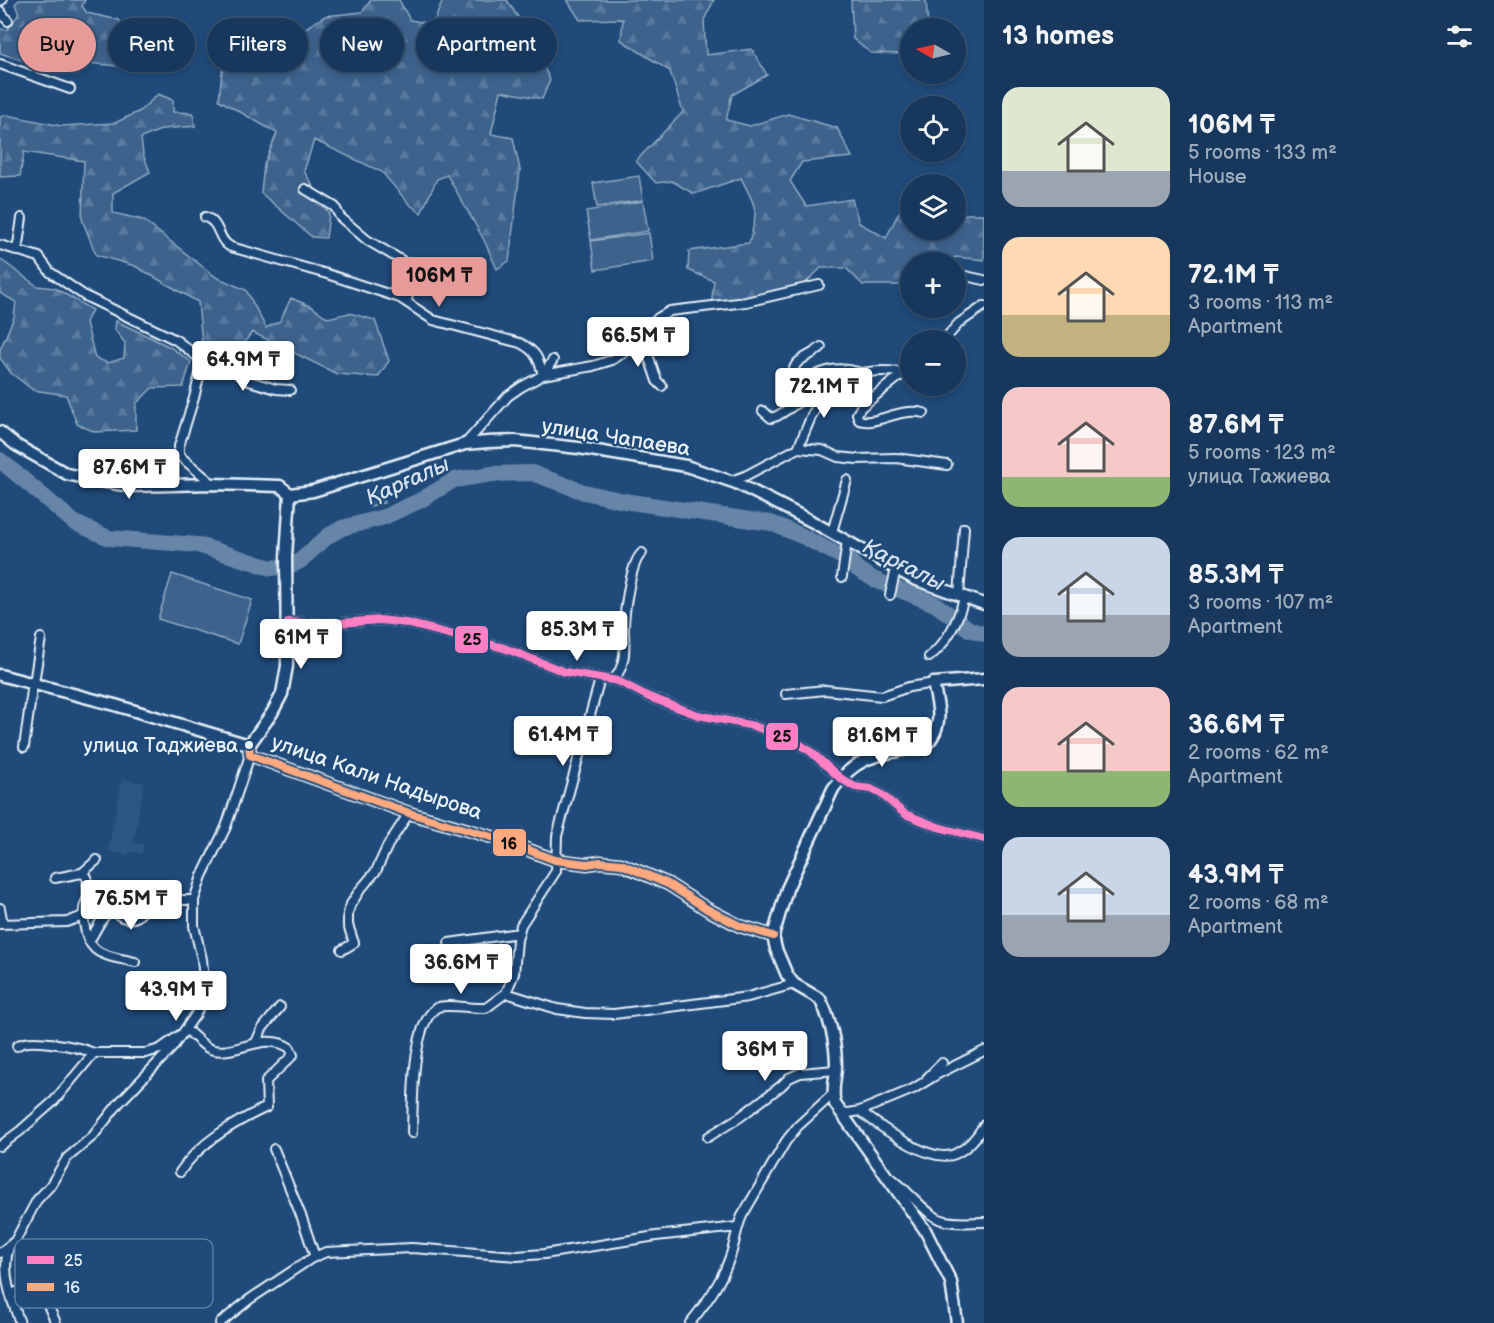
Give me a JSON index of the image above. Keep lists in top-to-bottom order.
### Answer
{
  "streets": {
    "street": ["улица Чапаева", "улица Кали Надырова"]
  },
  "water": ["Қарғалы"],
  "places": ["улица Таджиева"],
  "lines": ["transit line 25", "transit line 16"],
  "legend": ["25", "16"],
  "north": "left",
  "page": {
    "heading": "13 homes",
    "map_buttons": ["+", "−"],
    "chip": [
      "Buy",
      "Rent",
      "Filters",
      "New",
      "Apartment"
    ],
    "list": [
      {
        "name": "106M ₸",
        "note": "5 rooms · 133 m² · House"
      },
      {
        "name": "72.1M ₸",
        "note": "3 rooms · 113 m² · Apartment"
      },
      {
        "name": "87.6M ₸",
        "note": "5 rooms · 123 m² · улица Тажиева"
      },
      {
        "name": "85.3M ₸",
        "note": "3 rooms · 107 m² · Apartment"
      },
      {
        "name": "36.6M ₸",
        "note": "2 rooms · 62 m² · Apartment"
      },
      {
        "name": "43.9M ₸",
        "note": "2 rooms · 68 m² · Apartment"
      }
    ],
    "price": [
      "106M ₸",
      "66.5M ₸",
      "64.9M ₸",
      "72.1M ₸",
      "87.6M ₸",
      "85.3M ₸",
      "61M ₸",
      "61.4M ₸",
      "81.6M ₸",
      "76.5M ₸",
      "36.6M ₸",
      "43.9M ₸",
      "36M ₸"
    ]
  }
}
